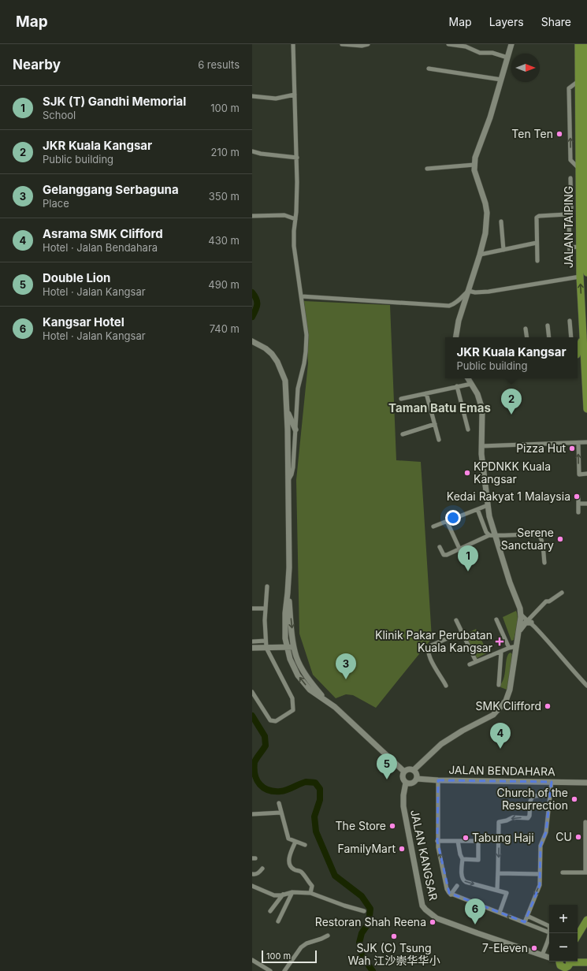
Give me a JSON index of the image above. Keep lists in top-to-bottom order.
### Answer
{
  "streets": {
    "highway": ["JALAN TAIPING"],
    "main road": ["JALAN BENDAHARA", "JALAN KANGSAR"]
  },
  "crossings": [
    ["JALAN BENDAHARA", "JALAN KANGSAR"]
  ],
  "districts": ["Taman Batu Emas"],
  "places": {
    "other": [
      "Ten Ten",
      "Pizza Hut",
      "KPDNKK Kuala Kangsar",
      "Kedai Rakyat 1 Malaysia",
      "Serene Sanctuary",
      "SMK Clifford",
      "Church of the Resurrection",
      "The Store",
      "CU",
      "Tabung Haji",
      "FamilyMart",
      "Restoran Shah Reena",
      "SJK (C) Tsung Wah 江沙崇华华小",
      "7-Eleven"
    ],
    "health": ["Klinik Pakar Perubatan Kuala Kangsar"]
  },
  "scale_bar": "100 m",
  "north": "right",
  "page": {
    "header": "Map",
    "nav": ["Map", "Layers", "Share"],
    "heading": ["Nearby", "6 results"],
    "list": [
      {
        "mark": "1",
        "name": "SJK (T) Gandhi Memorial",
        "note": "School",
        "value": "100 m"
      },
      {
        "mark": "2",
        "name": "JKR Kuala Kangsar",
        "note": "Public building",
        "value": "210 m"
      },
      {
        "mark": "3",
        "name": "Gelanggang Serbaguna",
        "note": "Place",
        "value": "350 m"
      },
      {
        "mark": "4",
        "name": "Asrama SMK Clifford",
        "note": "Hotel · Jalan Bendahara",
        "value": "430 m"
      },
      {
        "mark": "5",
        "name": "Double Lion",
        "note": "Hotel · Jalan Kangsar",
        "value": "490 m"
      },
      {
        "mark": "6",
        "name": "Kangsar Hotel",
        "note": "Hotel · Jalan Kangsar",
        "value": "740 m"
      }
    ],
    "popup": ["JKR Kuala Kangsar", "Public building"],
    "pins": [
      "2",
      "1",
      "3",
      "4",
      "5",
      "6"
    ],
    "map_buttons": ["+", "−"],
    "scale": "100 m"
  }
}
